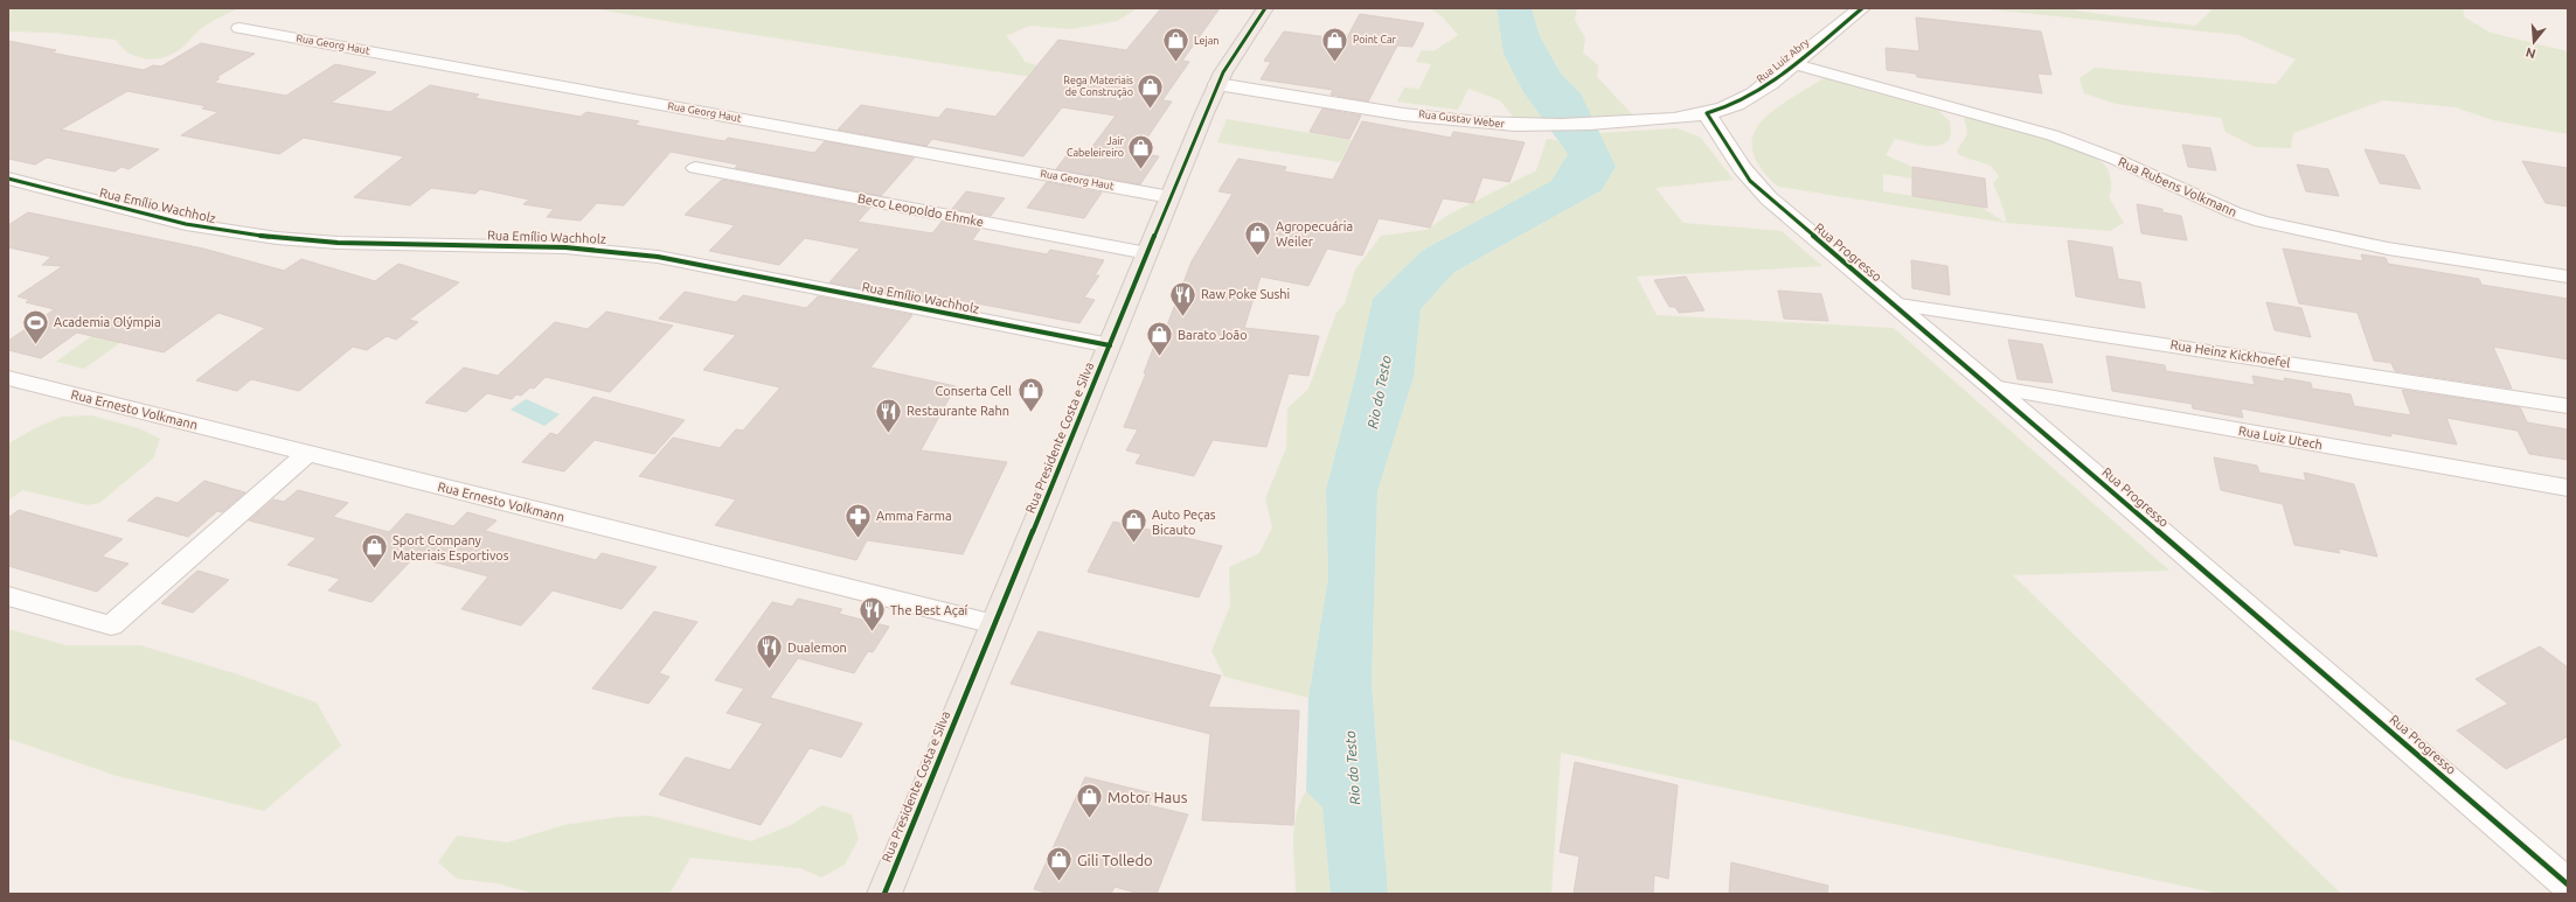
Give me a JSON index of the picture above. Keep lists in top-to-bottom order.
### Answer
{
  "streets": {
    "main road": ["Rua Presidente Costa e Silva"],
    "street": [
      "Rua Georg Haut",
      "Rua Luiz Abry",
      "Rua Gustav Weber",
      "Rua Rubens Volkmann",
      "Rua Emílio Wachholz",
      "Beco Leopoldo Ehmke",
      "Rua Progresso",
      "Rua Heinz Kickhoefel",
      "Rua Ernesto Volkmann",
      "Rua Luiz Utech"
    ]
  },
  "crossings": [
    ["Rua Georg Haut", "Rua Presidente Costa e Silva"],
    ["Rua Luiz Abry", "Rua Gustav Weber"],
    ["Rua Luiz Abry", "Rua Rubens Volkmann"],
    ["Rua Luiz Abry", "Rua Progresso"],
    ["Rua Gustav Weber", "Rua Progresso"],
    ["Rua Gustav Weber", "Rua Presidente Costa e Silva"],
    ["Rua Emílio Wachholz", "Rua Presidente Costa e Silva"],
    ["Beco Leopoldo Ehmke", "Rua Presidente Costa e Silva"],
    ["Rua Progresso", "Rua Heinz Kickhoefel"],
    ["Rua Progresso", "Rua Luiz Utech"],
    ["Rua Ernesto Volkmann", "Rua Presidente Costa e Silva"]
  ],
  "water": ["Rio do Testo"],
  "places": {
    "shop": [
      "Point Car",
      "Lejan",
      "Rega Materiais de Construção",
      "Jair Cabeleireiro",
      "Agropecuária Weiler",
      "Barato João",
      "Conserta Cell",
      "Auto Peças Bicauto",
      "Sport Company Materiais Esportivos",
      "Motor Haus",
      "Gili Tolledo"
    ],
    "restaurant": [
      "Raw Poke Sushi",
      "Restaurante Rahn",
      "The Best Açaí",
      "Dualemon"
    ],
    "sports": ["Academia Olýmpia"],
    "pharmacy": ["Amma Farma"]
  },
  "north": "bottom"
}
